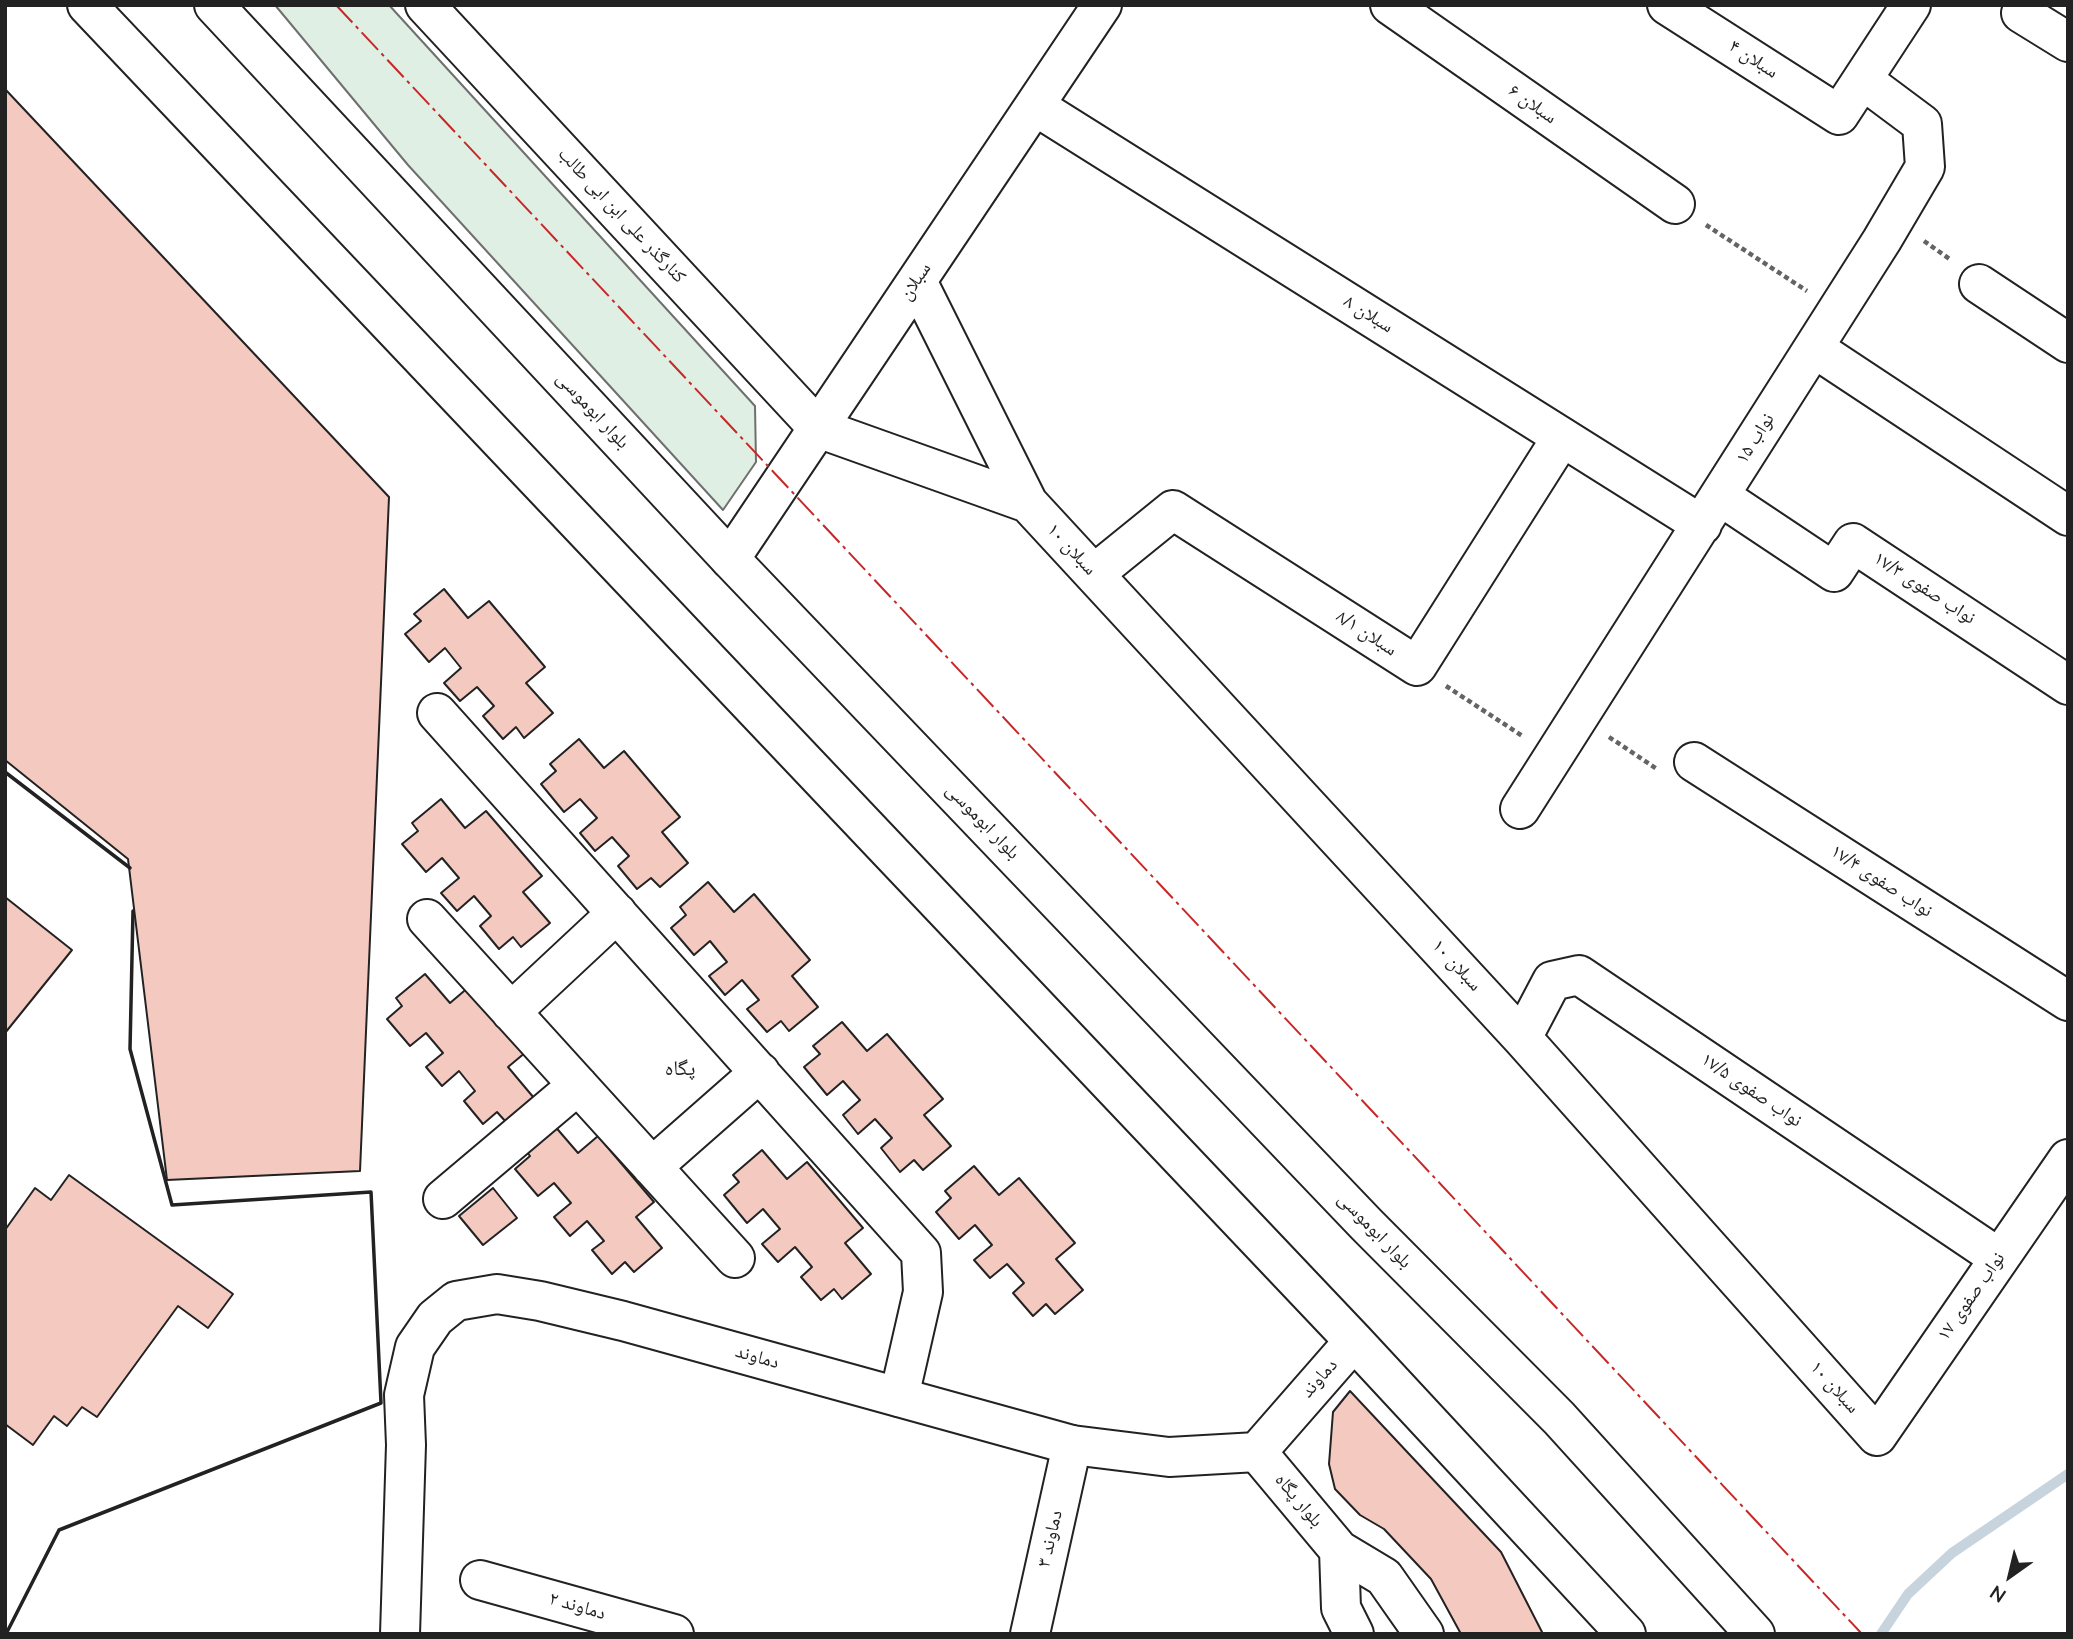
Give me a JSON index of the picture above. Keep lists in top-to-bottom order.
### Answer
{
  "streets": {
    "street": [
      "سبلان ۴",
      "سبلان ۶",
      "کنارگذر علی ابن ابی طالب",
      "سبلان",
      "سبلان ۸",
      "بلوار ابوموسی",
      "نواب ۱۵",
      "سبلان ۱۰",
      "نواب صفوی ۱۷/۳",
      "سبلان ۸/۱",
      "نواب صفوی ۱۷/۴",
      "نواب صفوی ۱۷/۵",
      "نواب صفوی ۱۷",
      "دماوند",
      "بلوار پگاه",
      "دماوند ۳",
      "دماوند ۲"
    ]
  },
  "crossings": [
    ["سبلان ۴", "نواب ۱۵"],
    ["کنارگذر علی ابن ابی طالب", "سبلان"],
    ["کنارگذر علی ابن ابی طالب", "سبلان ۱۰"],
    ["سبلان", "سبلان ۸"],
    ["سبلان", "بلوار ابوموسی"],
    ["سبلان", "سبلان ۱۰"],
    ["سبلان ۸", "نواب ۱۵"],
    ["سبلان ۸", "نواب صفوی ۱۷/۳"],
    ["سبلان ۸", "سبلان ۸/۱"],
    ["نواب ۱۵", "نواب صفوی ۱۷/۳"],
    ["سبلان ۱۰", "سبلان ۸/۱"],
    ["سبلان ۱۰", "نواب صفوی ۱۷/۵"],
    ["سبلان ۱۰", "نواب صفوی ۱۷"],
    ["نواب صفوی ۱۷/۵", "نواب صفوی ۱۷"],
    ["دماوند", "بلوار پگاه"],
    ["دماوند", "دماوند ۳"]
  ],
  "districts": ["پگاه"],
  "north": "bottom left"
}
